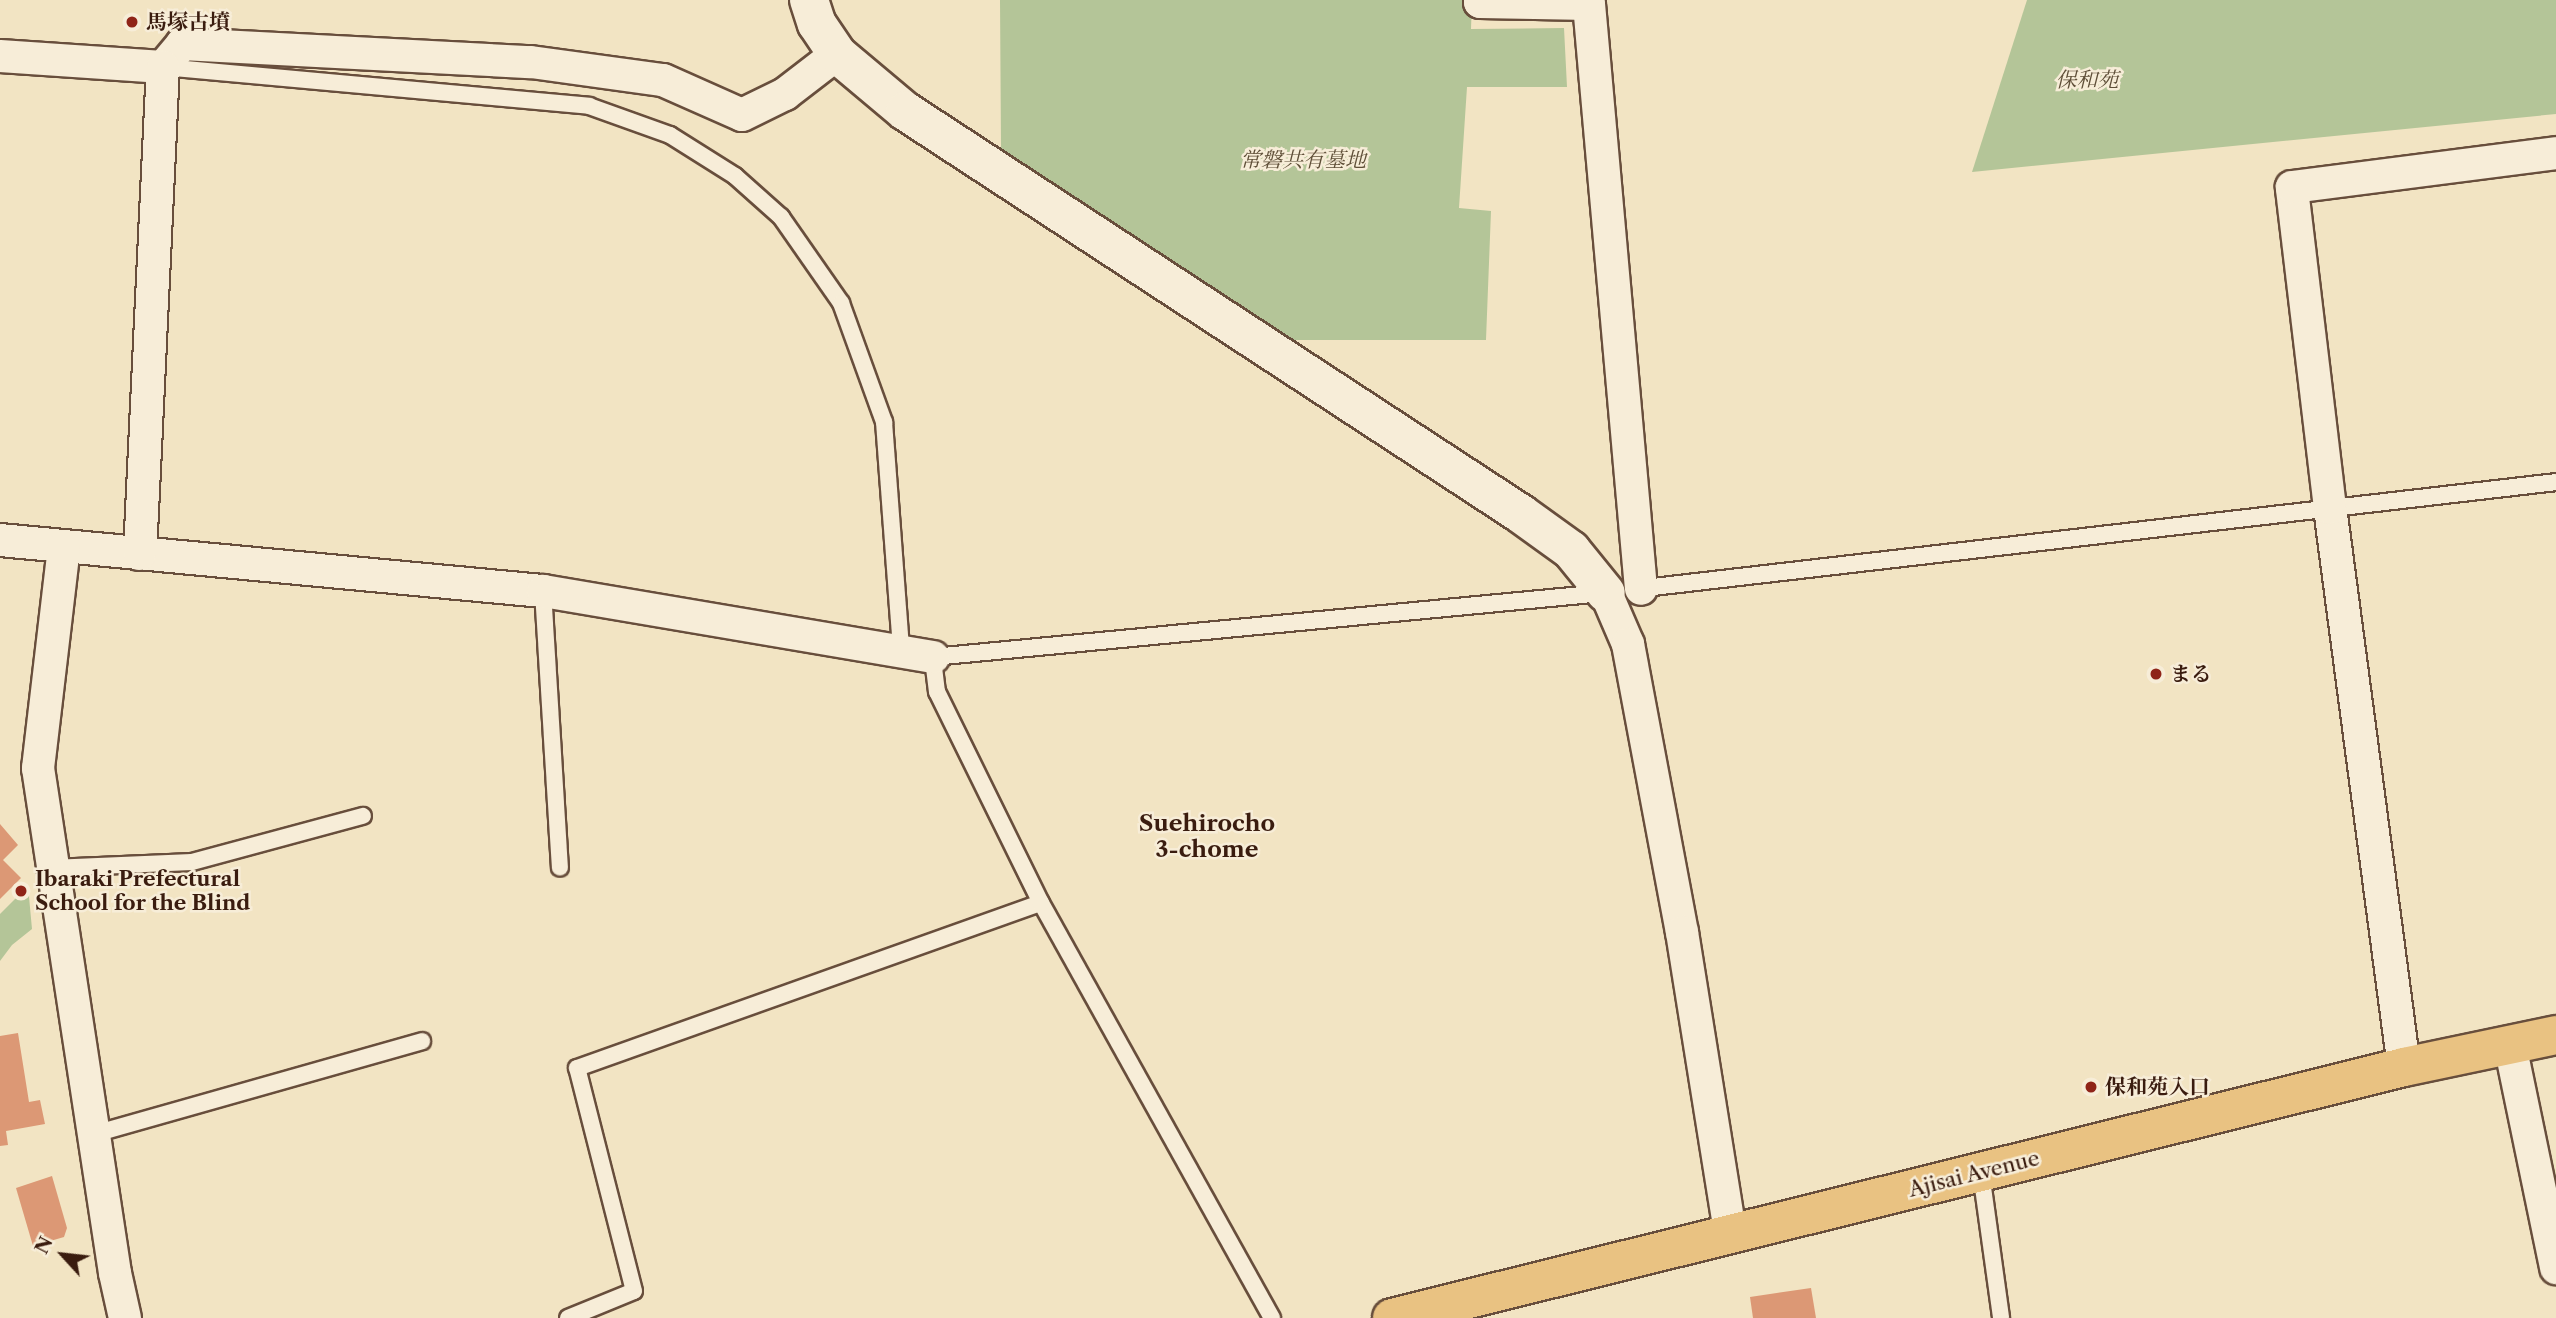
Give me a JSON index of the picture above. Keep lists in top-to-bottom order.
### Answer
{
  "streets": {
    "highway": ["Ajisai Avenue"]
  },
  "districts": ["Suehirocho 3-chome"],
  "parks": ["保和苑", "常磐共有墓地"],
  "places": [
    "馬塚古墳",
    "まる",
    "Ibaraki Prefectural School for the Blind",
    "保和苑入口"
  ],
  "north": "top left"
}
